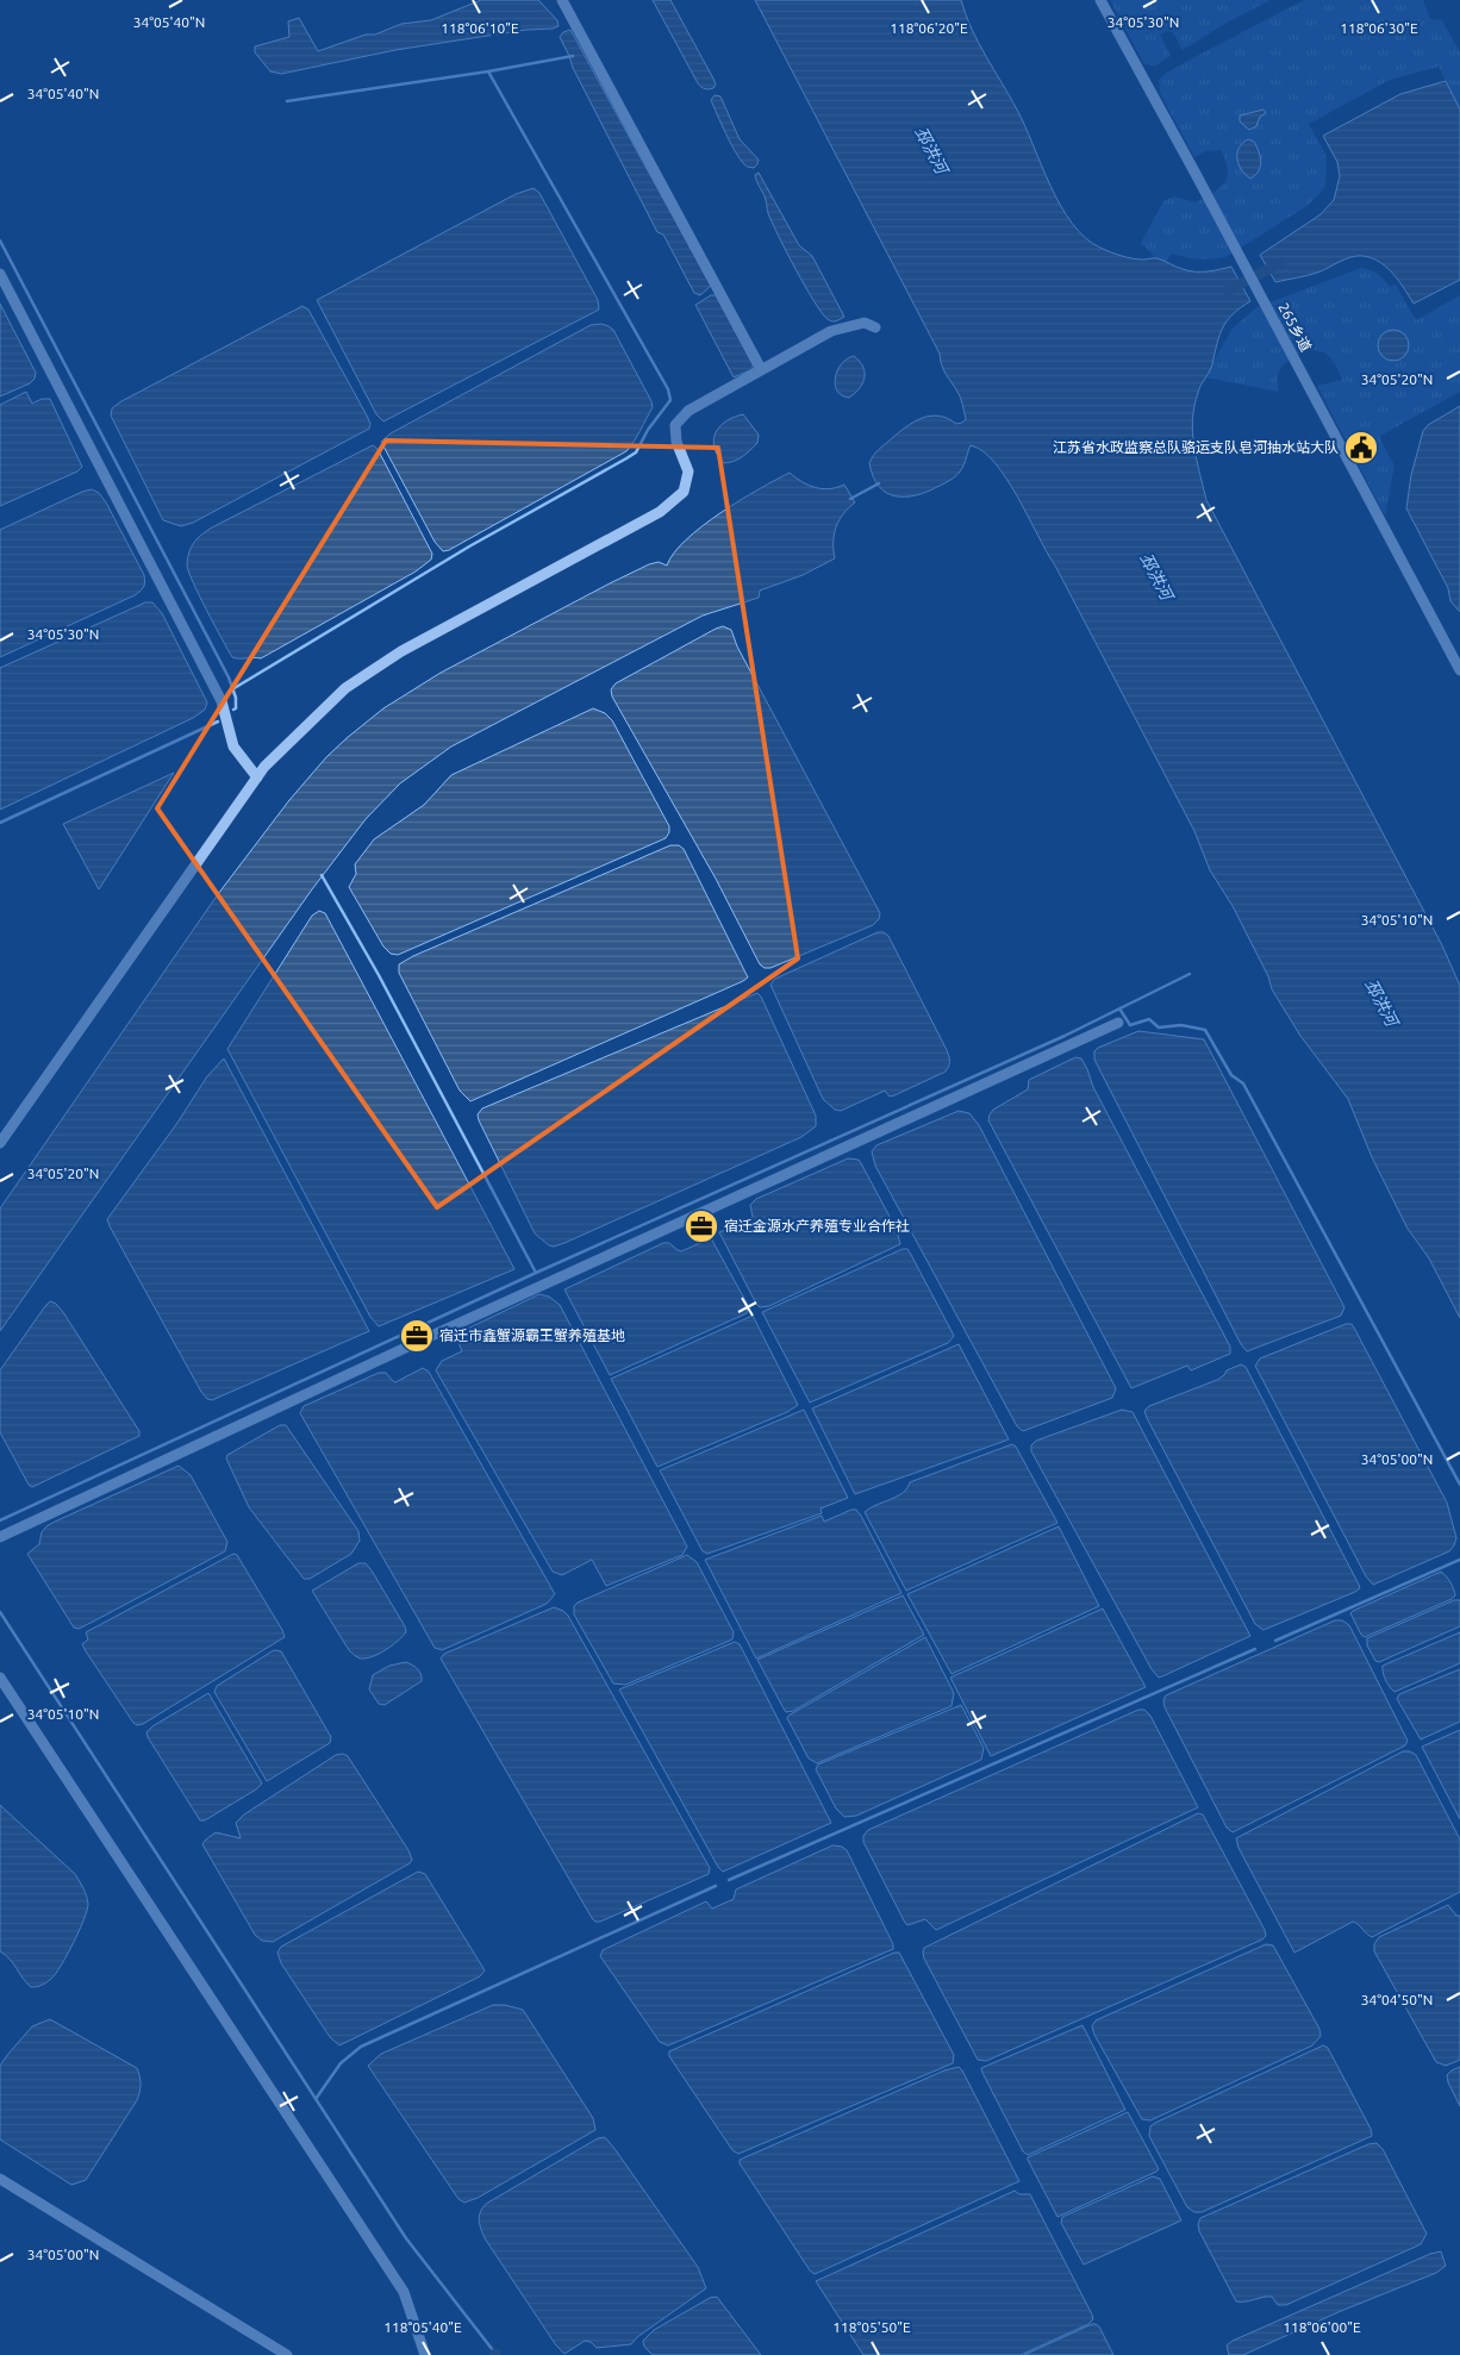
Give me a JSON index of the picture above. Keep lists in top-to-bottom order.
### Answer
{
  "streets": {
    "street": ["265乡道"]
  },
  "water": ["邳洪河"],
  "places": {
    "public building": ["江苏省水政监察总队骆运支队皂河抽水站大队"],
    "office": ["宿迁金源水产养殖专业合作社", "宿迁市鑫蟹源霸王蟹养殖基地"]
  },
  "coordinates": [
    "34°05'40\"N",
    "34°05'30\"N",
    "118°06'10\"E",
    "118°06'20\"E",
    "118°06'30\"E",
    "34°05'20\"N",
    "34°05'10\"N",
    "34°05'00\"N",
    "34°04'50\"N",
    "118°05'40\"E",
    "118°05'50\"E",
    "118°06'00\"E"
  ]
}
